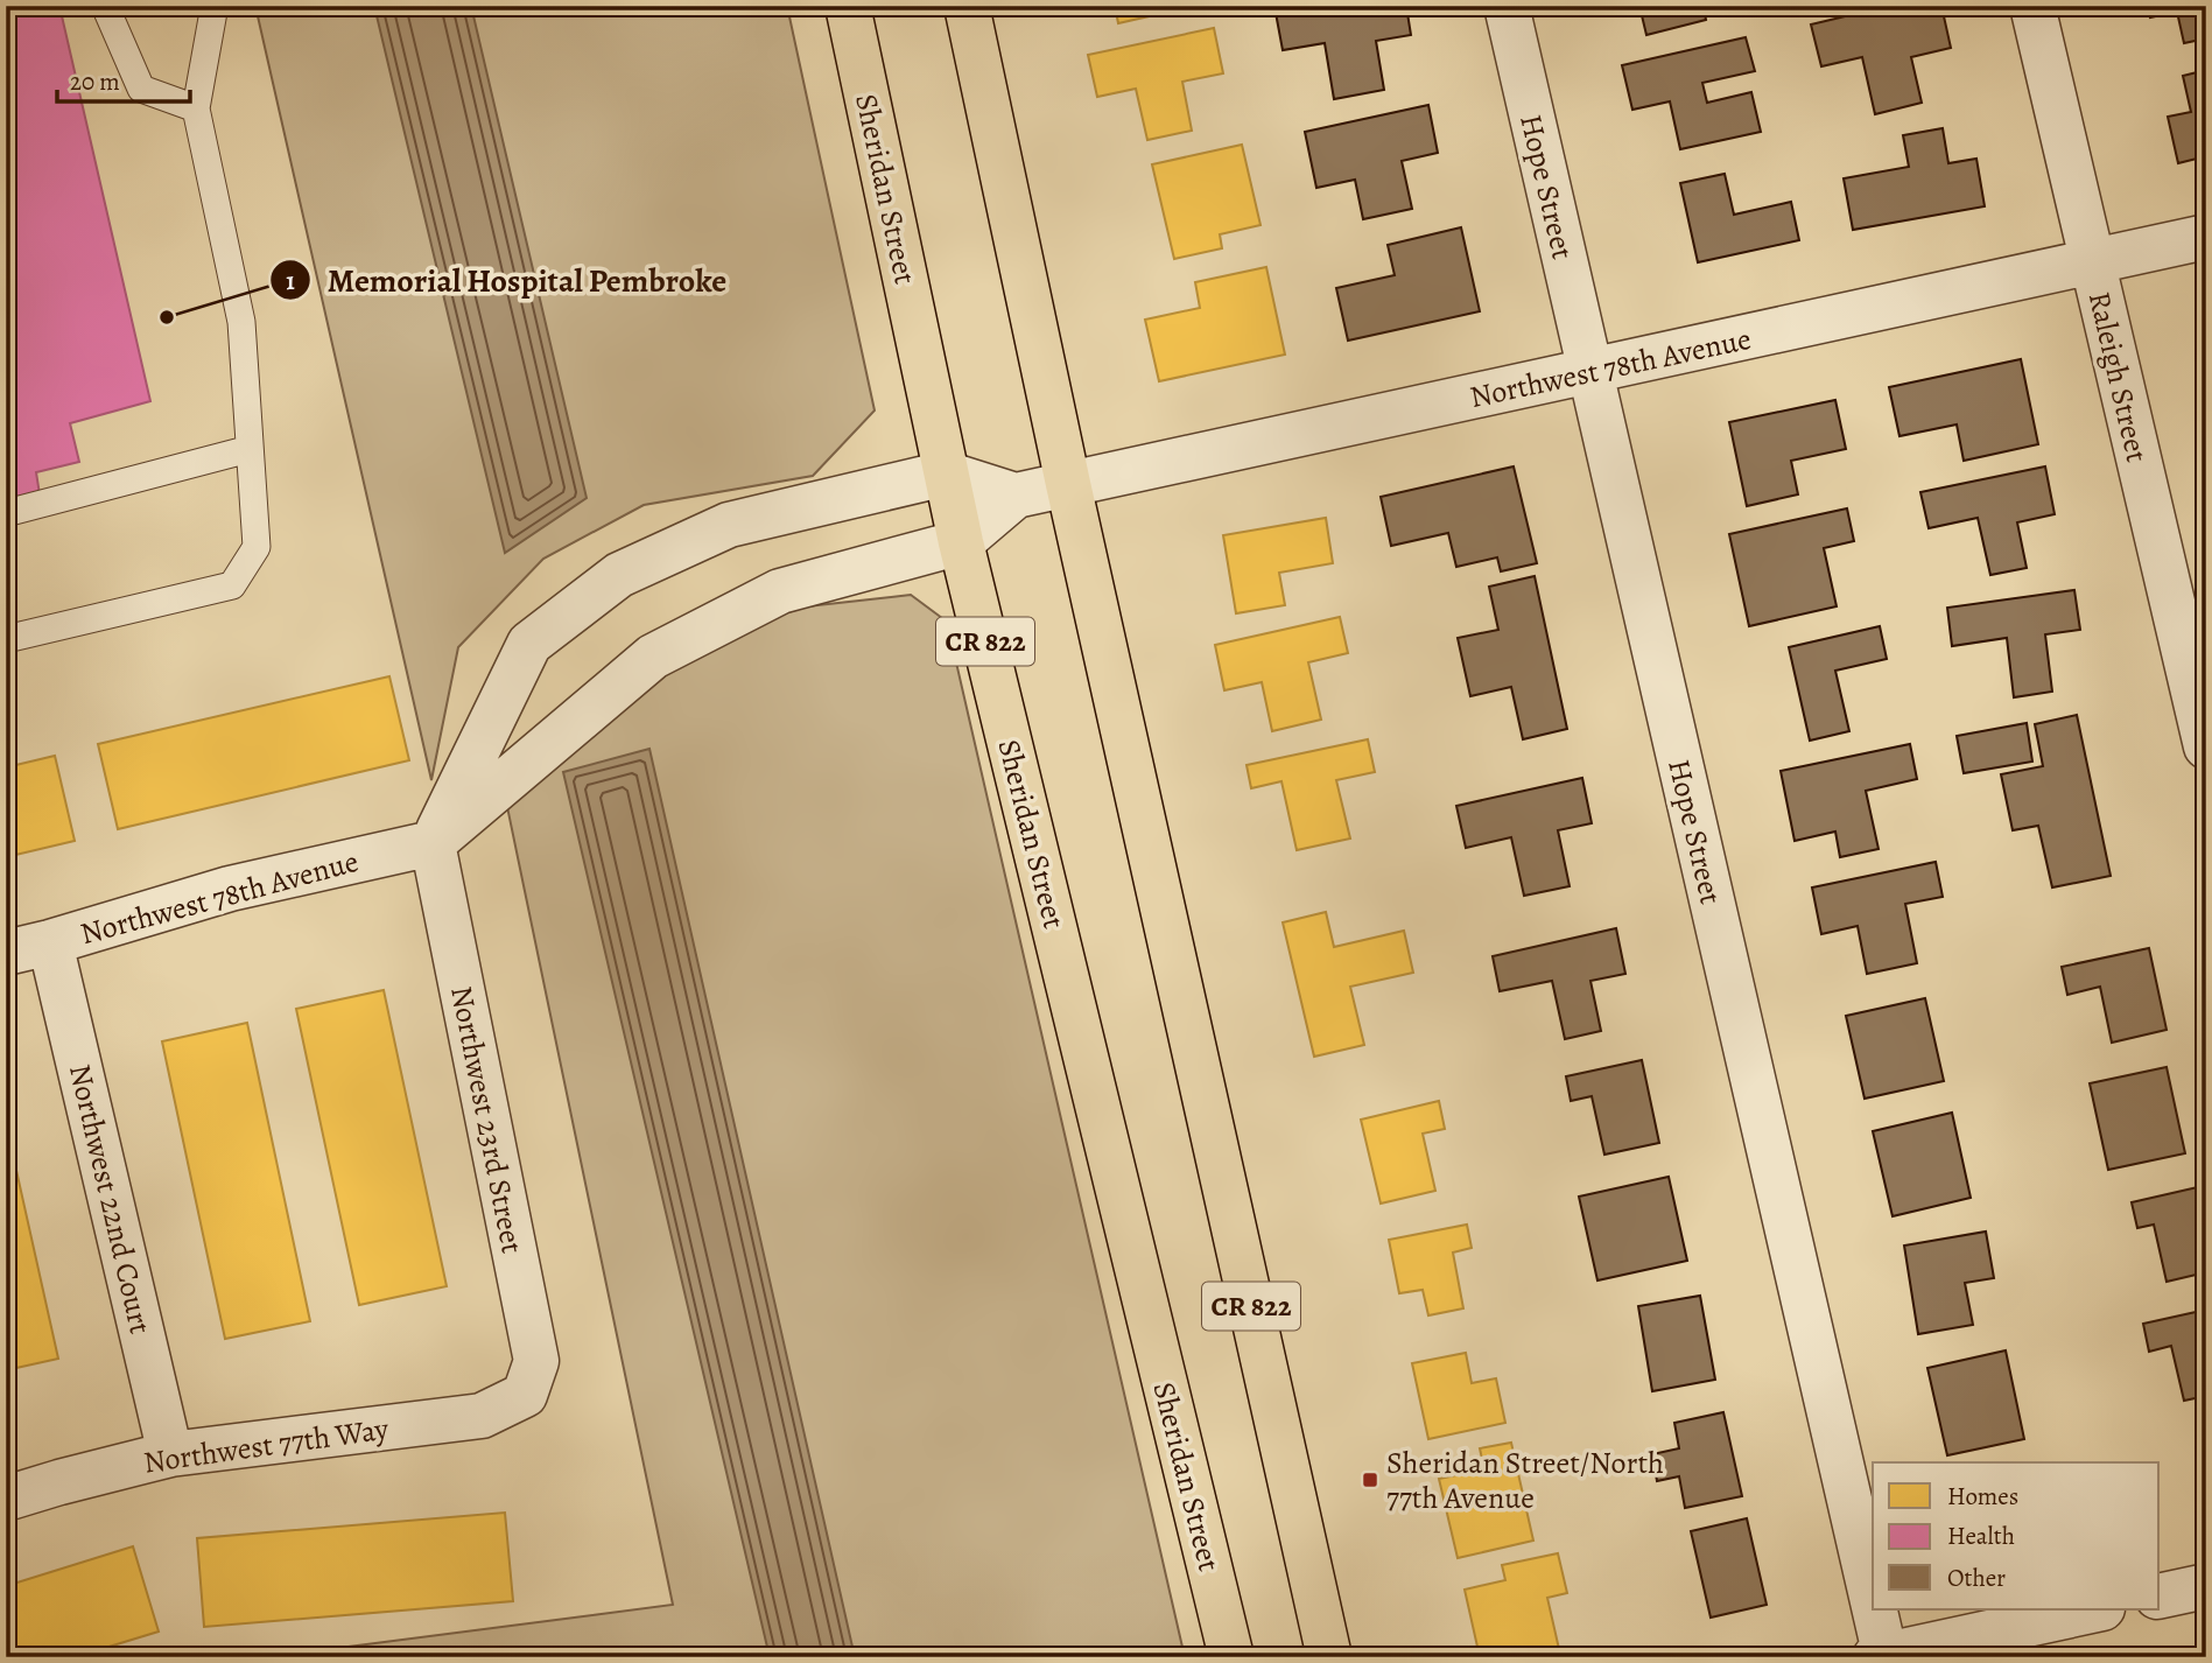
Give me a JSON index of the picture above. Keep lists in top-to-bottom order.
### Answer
{
  "streets": {
    "main road": ["Sheridan Street", "CR 822"],
    "street": [
      "Hope Street",
      "Northwest 78th Avenue",
      "Raleigh Street",
      "Northwest 23rd Street",
      "Northwest 22nd Court",
      "Northwest 77th Way"
    ]
  },
  "crossings": [
    ["Hope Street", "Northwest 78th Avenue"],
    ["Sheridan Street", "Northwest 78th Avenue"],
    ["Northwest 78th Avenue", "Raleigh Street"],
    ["Northwest 78th Avenue", "CR 822"],
    ["Northwest 78th Avenue", "Northwest 23rd Street"],
    ["Northwest 78th Avenue", "Northwest 22nd Court"],
    ["Northwest 23rd Street", "Northwest 77th Way"],
    ["Northwest 22nd Court", "Northwest 77th Way"]
  ],
  "places": {
    "other": ["Memorial Hospital Pembroke"],
    "transit": ["Sheridan Street/North 77th Avenue"]
  },
  "legend": ["Homes", "Health", "Other"],
  "scale_bar": "20 m"
}
